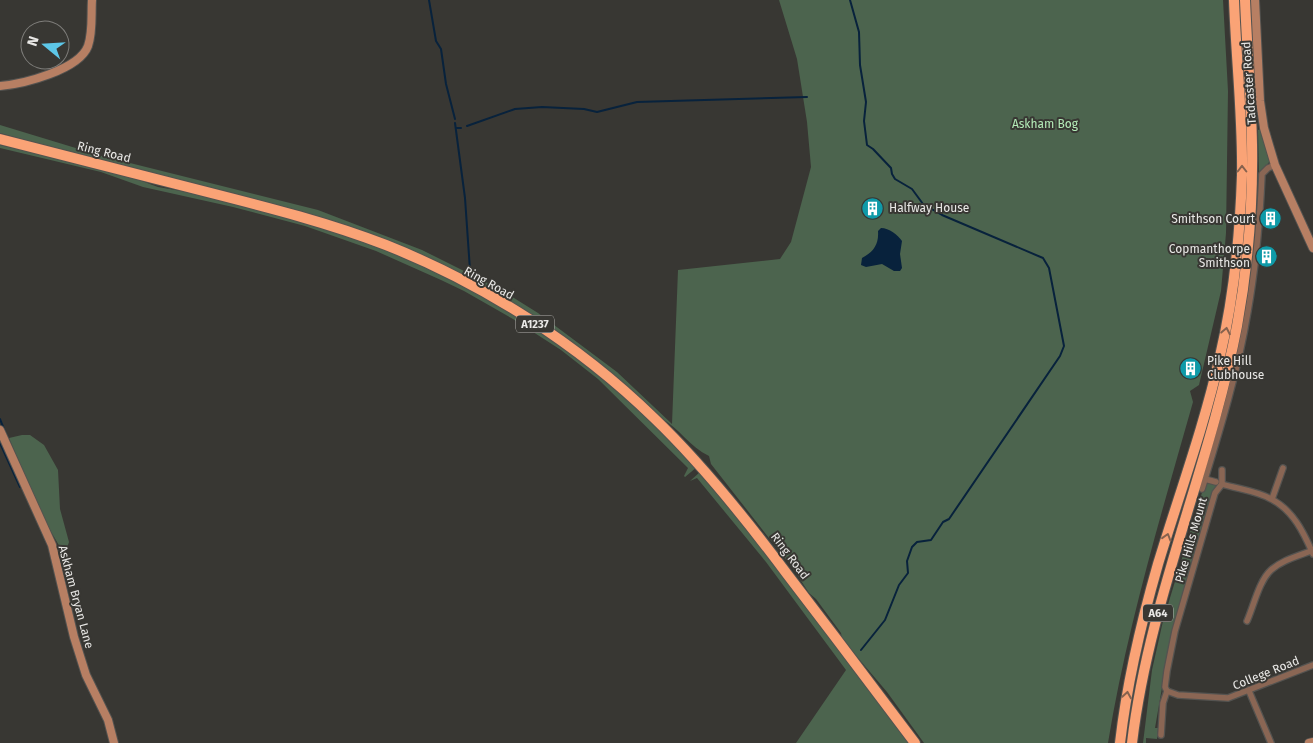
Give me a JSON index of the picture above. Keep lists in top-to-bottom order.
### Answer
{
  "streets": {
    "highway": ["Ring Road", "A1237", "A64"],
    "street": [
      "Tadcaster Road",
      "Pike Hills Mount",
      "Askham Bryan Lane",
      "College Road"
    ]
  },
  "crossings": [
    ["Pike Hills Mount", "College Road"]
  ],
  "parks": ["Askham Bog"],
  "places": {
    "building": [
      "Halfway House",
      "Smithson Court",
      "Copmanthorpe Smithson",
      "Pike Hill Clubhouse"
    ]
  },
  "north": "left"
}
